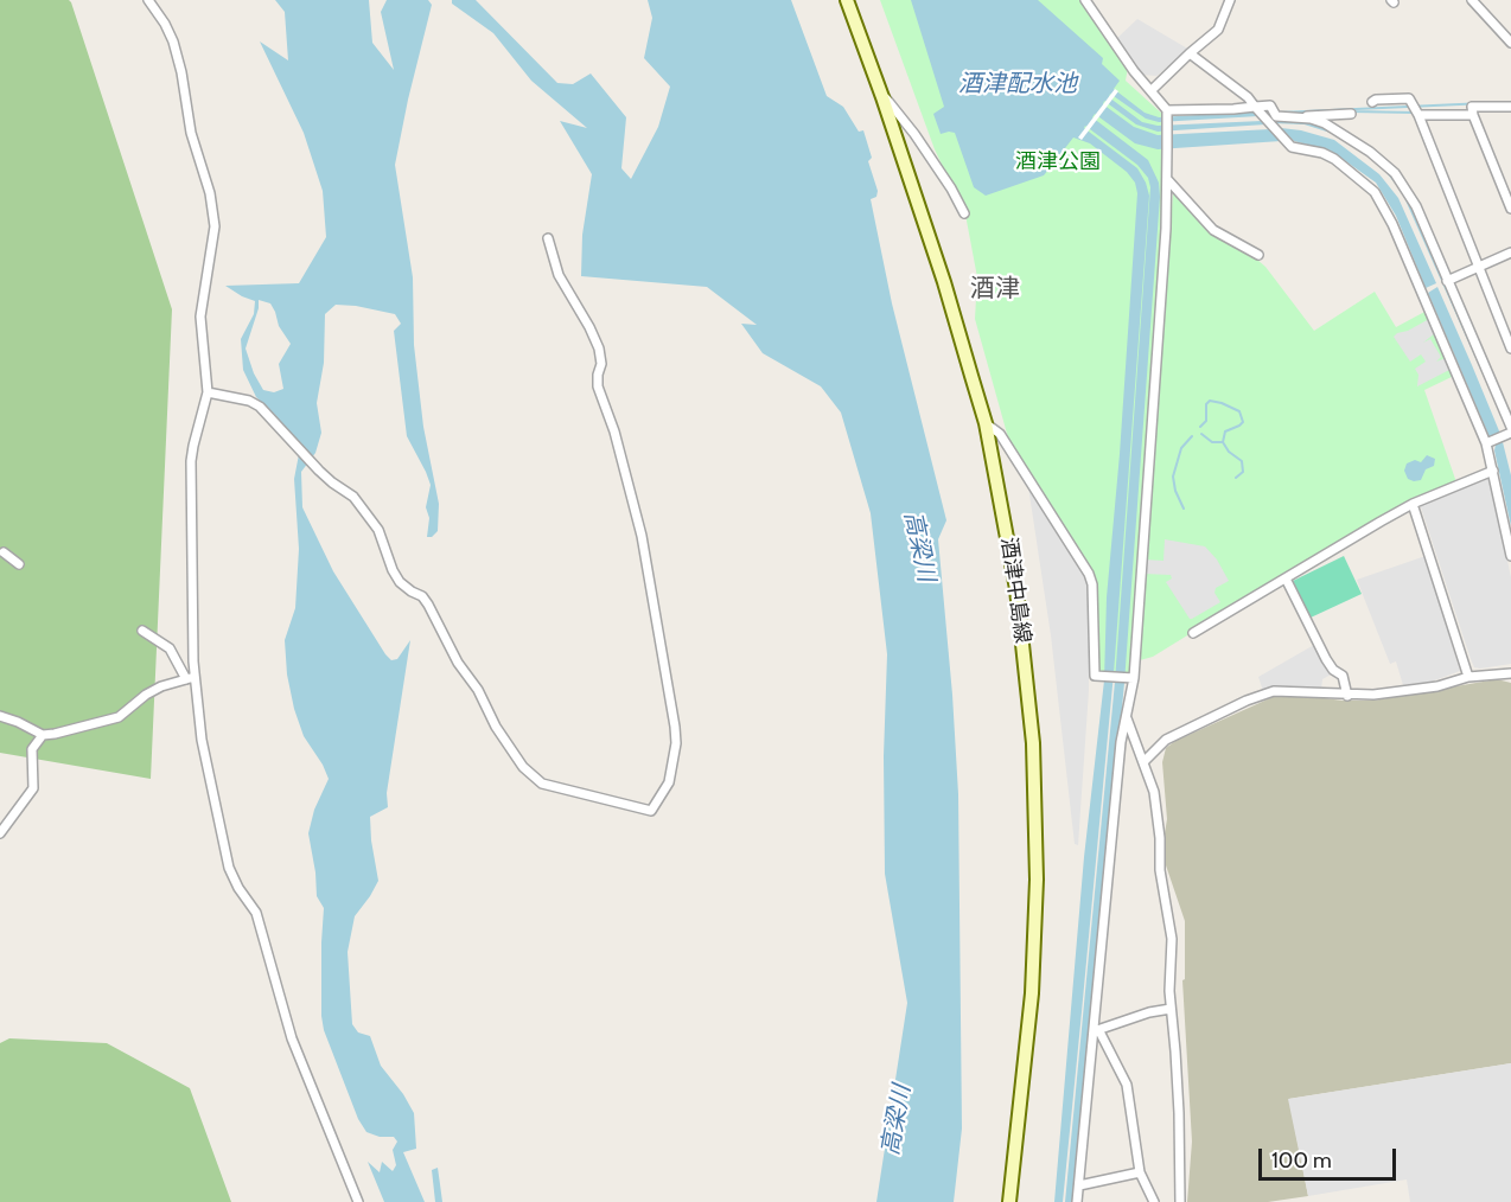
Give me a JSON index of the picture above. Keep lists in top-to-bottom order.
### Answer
{
  "streets": {
    "main road": ["酒津中島線"]
  },
  "districts": ["酒津"],
  "water": ["酒津配水池", "高梁川"],
  "parks": ["酒津公園"],
  "scale_bar": "100 m"
}
